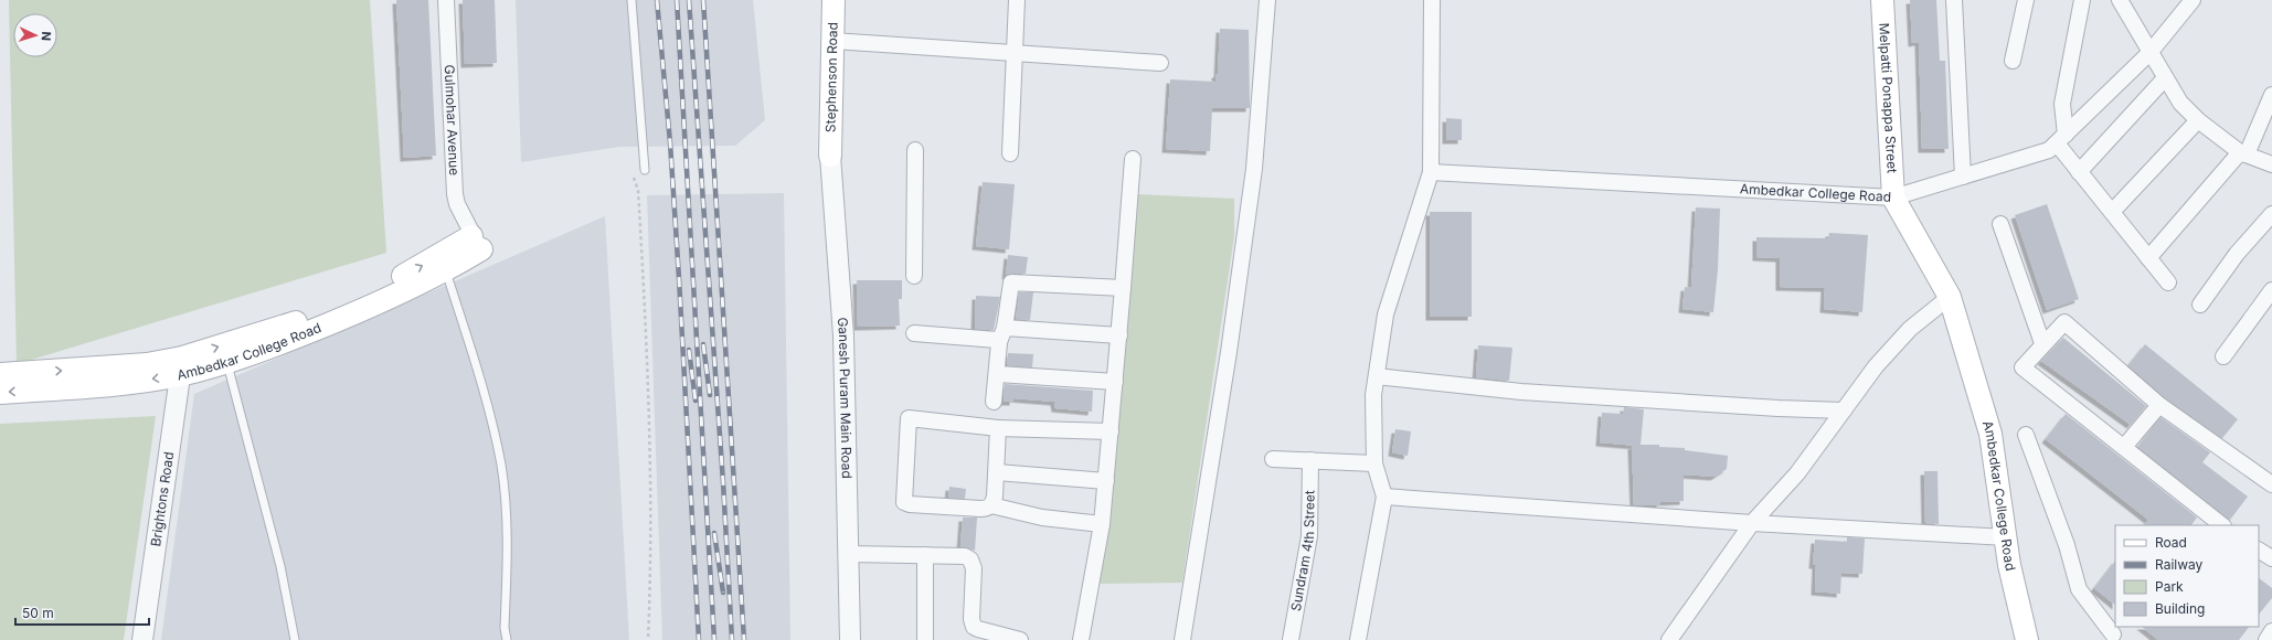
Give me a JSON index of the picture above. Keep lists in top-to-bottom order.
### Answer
{
  "streets": {
    "main road": ["Stephenson Road", "Melpatti Ponappa Street", "Ambedkar College Road"],
    "street": [
      "Gulmohar Avenue",
      "Ganesh Puram Main Road",
      "Brightons Road",
      "Sundram 4th Street"
    ]
  },
  "crossings": [
    ["Stephenson Road", "Ganesh Puram Main Road"],
    ["Melpatti Ponappa Street", "Ambedkar College Road"],
    ["Gulmohar Avenue", "Ambedkar College Road"],
    ["Ambedkar College Road", "Brightons Road"]
  ],
  "legend": [
    "Road",
    "Railway",
    "Park",
    "Building"
  ],
  "scale_bar": "50 m",
  "north": "right"
}
